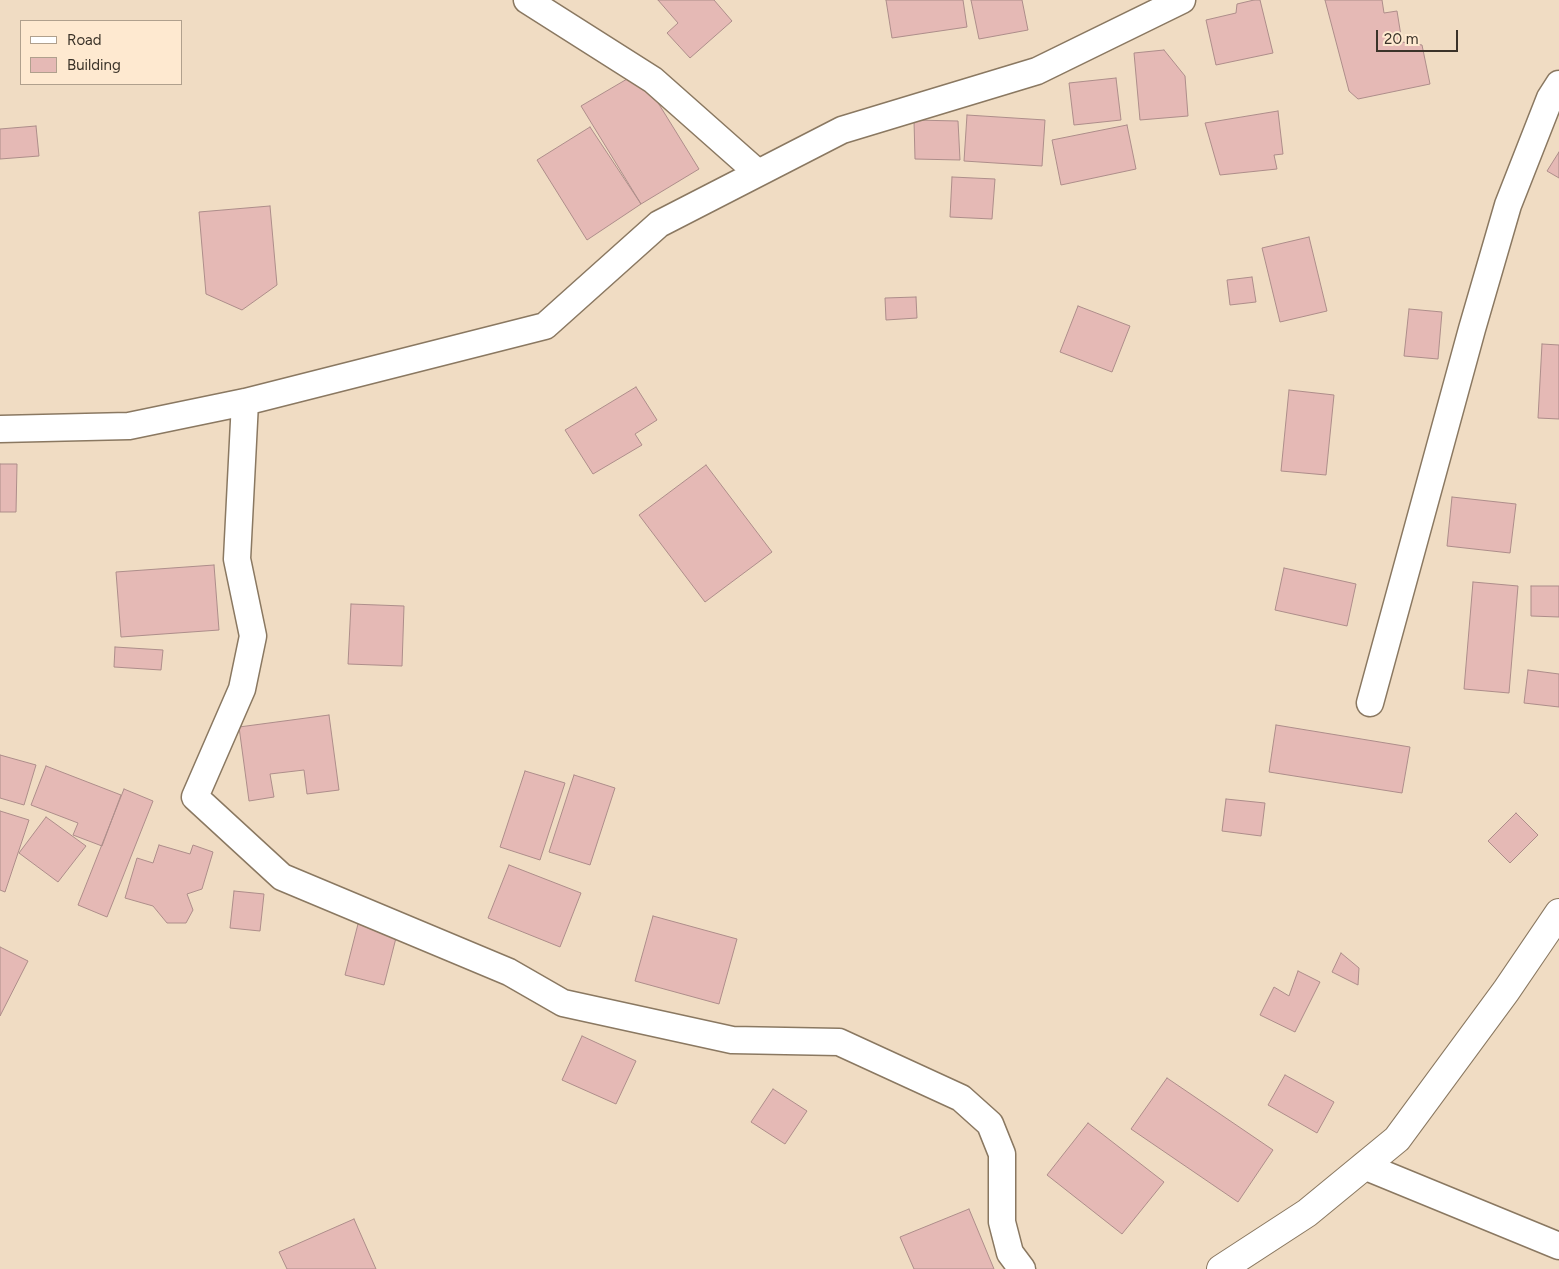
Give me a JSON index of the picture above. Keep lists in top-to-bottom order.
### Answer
{
  "legend": ["Road", "Building"],
  "scale_bar": "20 m"
}
